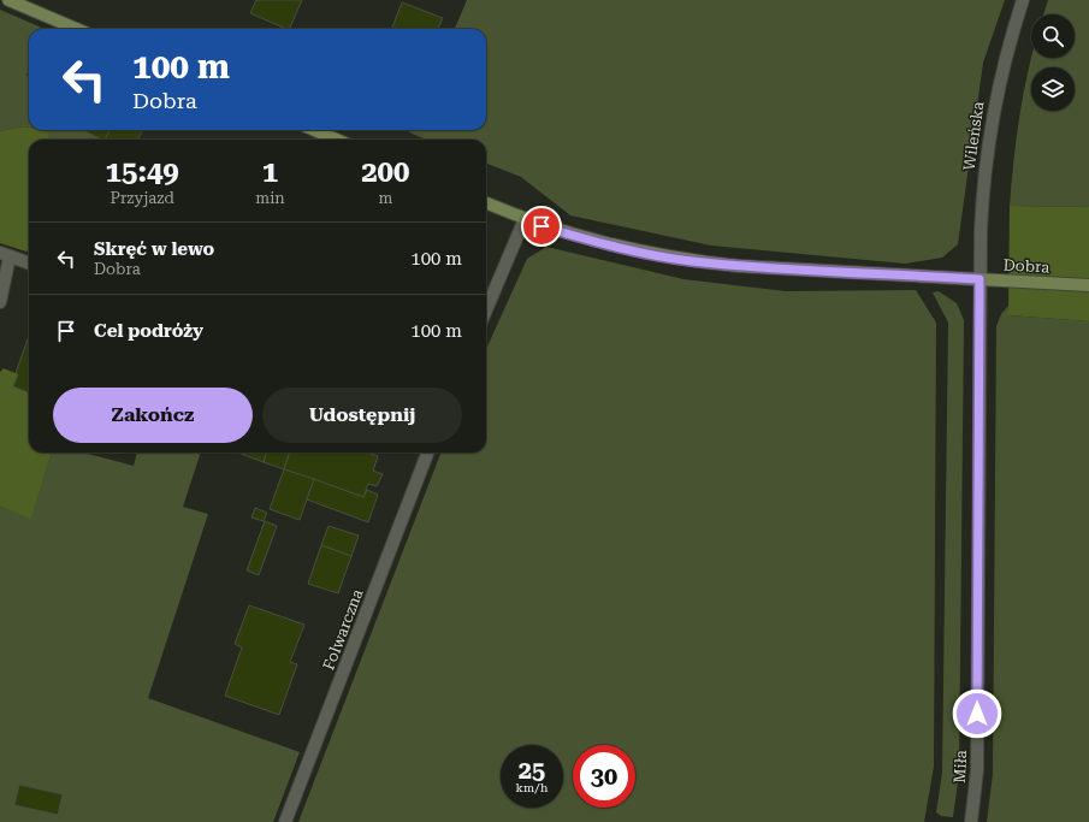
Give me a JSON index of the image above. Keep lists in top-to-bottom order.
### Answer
{
  "streets": {
    "street": [
      "Wileńska",
      "Dobra",
      "Folwarczna",
      "Miła"
    ]
  },
  "crossings": [
    ["Wileńska", "Dobra"],
    ["Wileńska", "Miła"],
    ["Dobra", "Miła"]
  ],
  "page": {
    "turn": ["100 m", "Dobra"],
    "eta": [
      "15:49",
      "Przyjazd",
      "1",
      "min",
      "200",
      "m"
    ],
    "list": [
      {
        "name": "Skręć w lewo",
        "note": "Dobra",
        "value": "100 m"
      },
      {
        "name": "Cel podróży",
        "value": "100 m"
      }
    ],
    "buttons": ["Zakończ", "Udostępnij"],
    "speed": "25 km/h",
    "limit": "30"
  }
}
